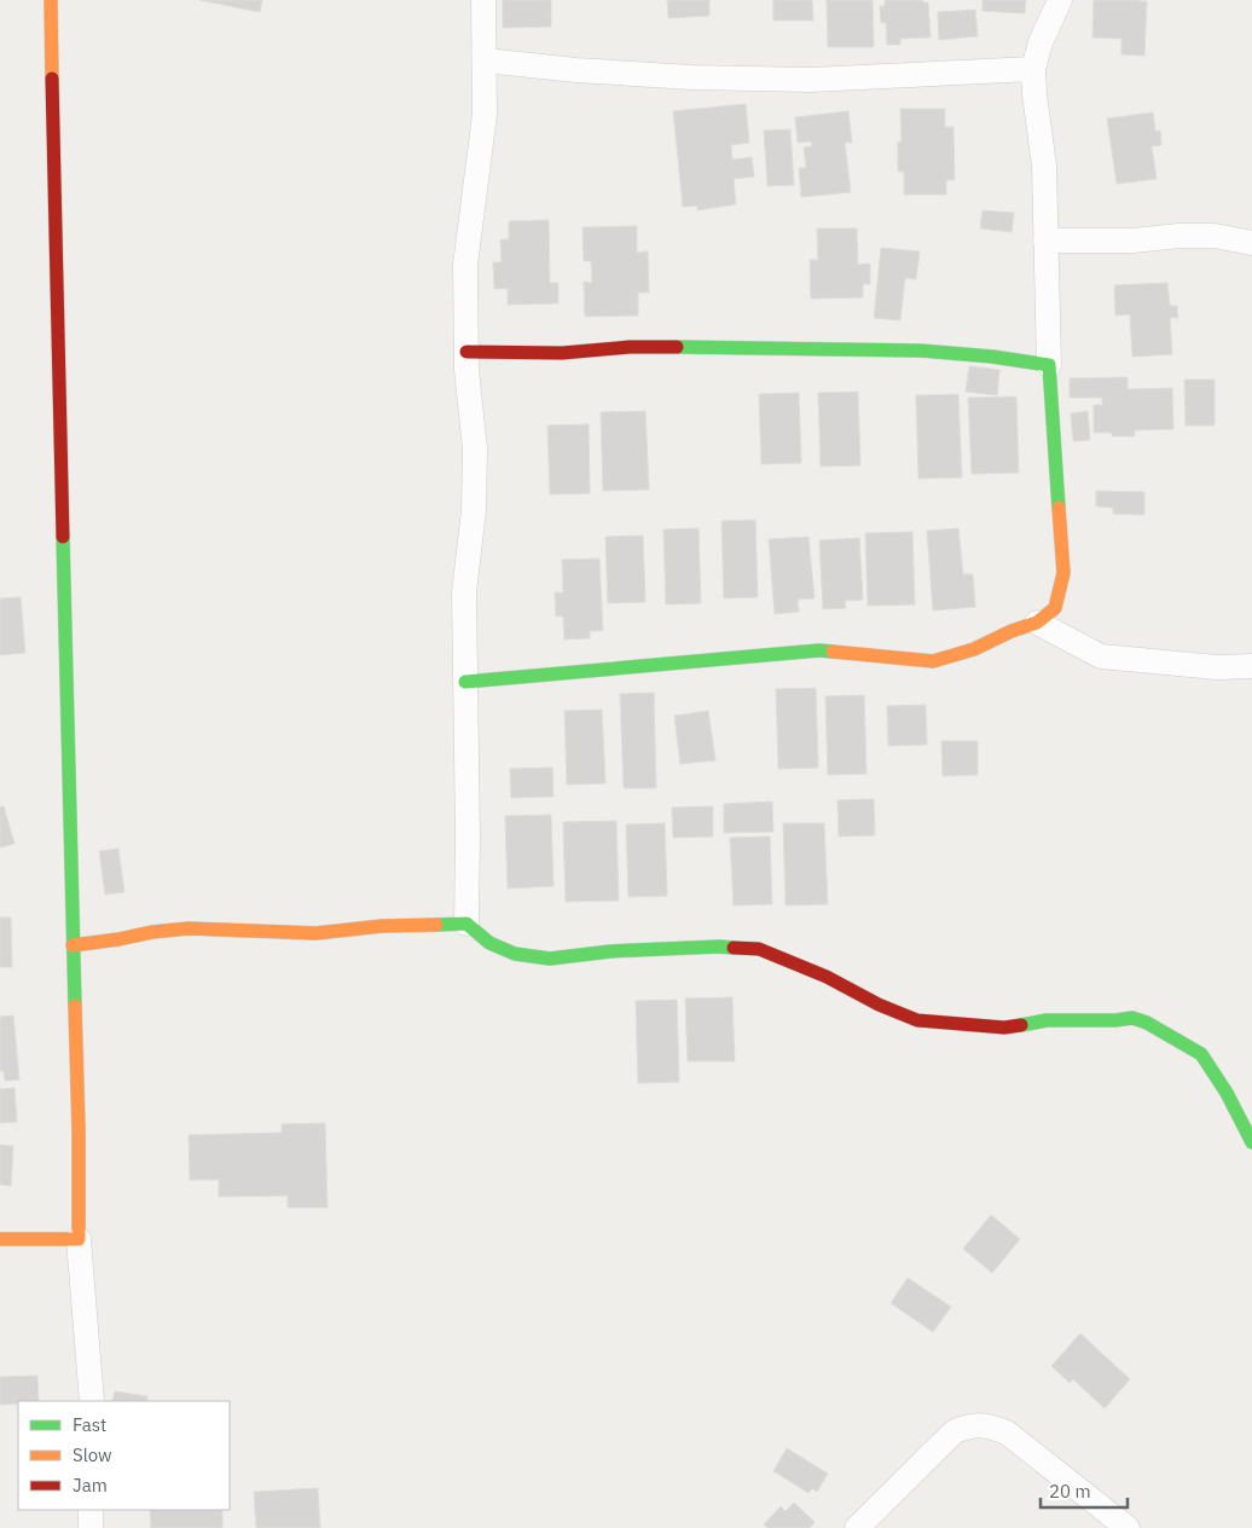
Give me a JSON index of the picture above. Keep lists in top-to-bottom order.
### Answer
{
  "legend": ["Fast", "Slow", "Jam"],
  "scale_bar": "20 m"
}
